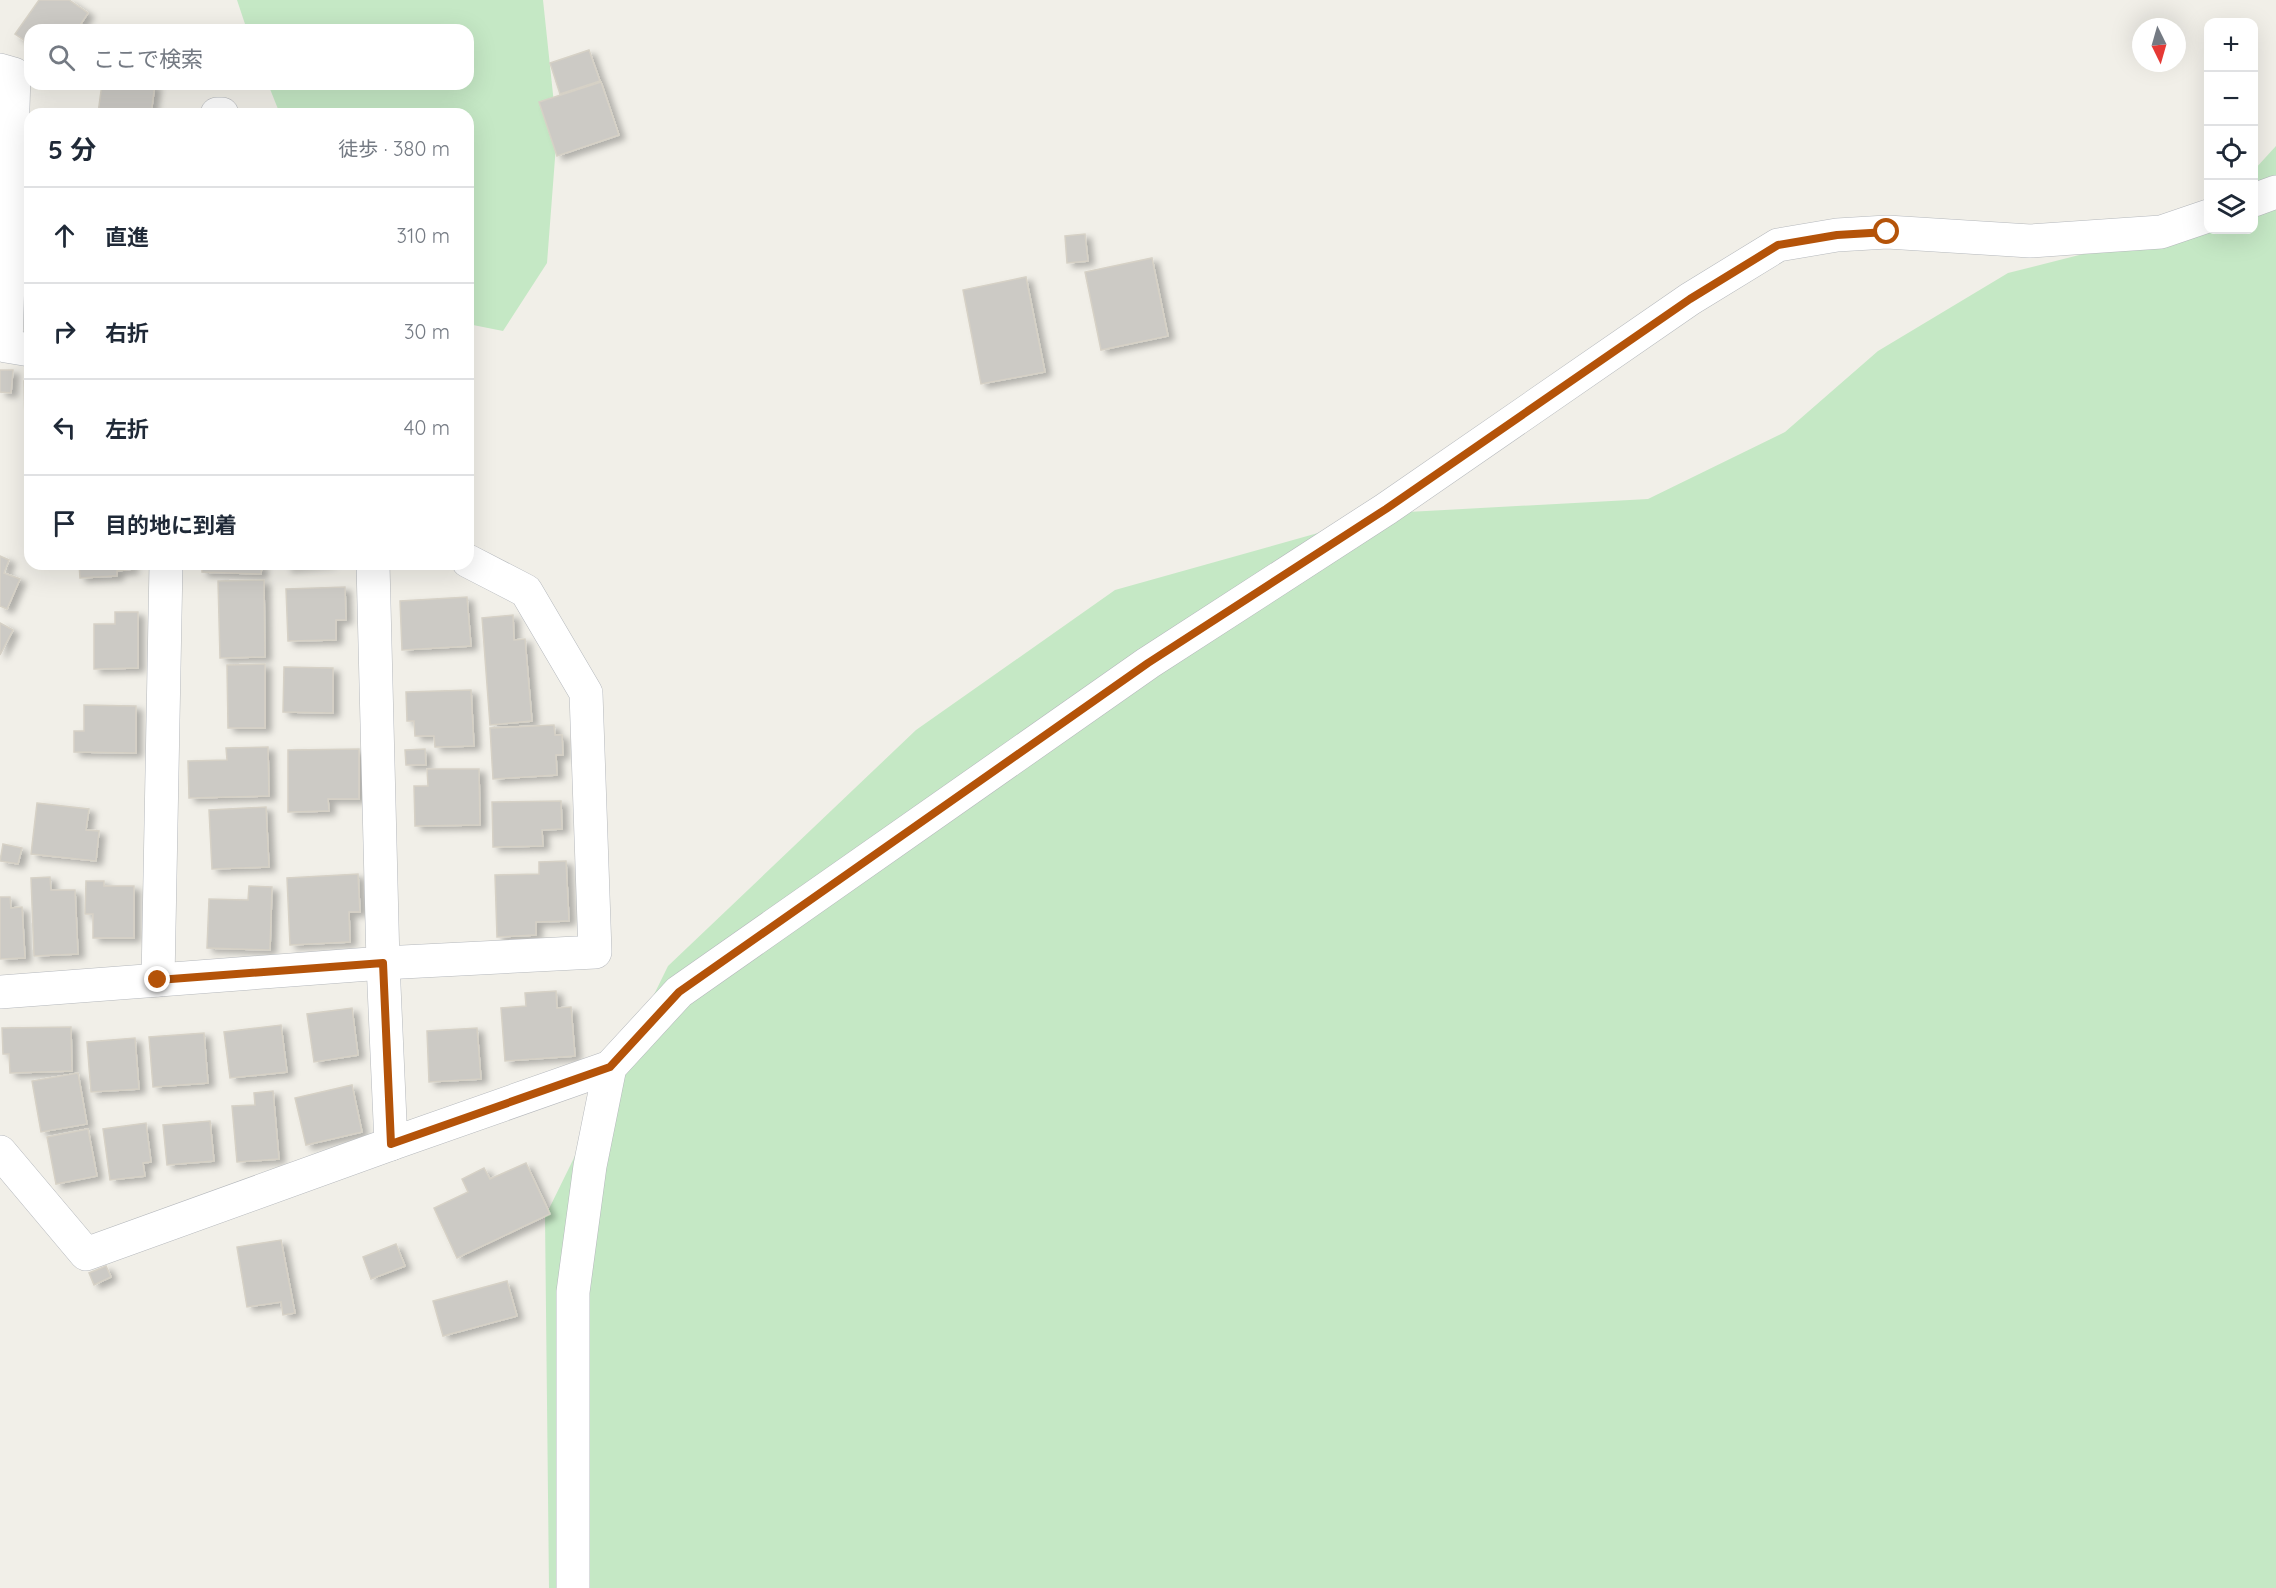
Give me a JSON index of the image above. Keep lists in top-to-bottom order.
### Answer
{
  "north": "bottom",
  "page": {
    "map_buttons": ["+", "−"],
    "search": "ここで検索",
    "heading": ["5 分", "徒歩 · 380 m"],
    "list": [
      ["直進", "310 m"],
      ["右折", "30 m"],
      ["左折", "40 m"],
      "目的地に到着"
    ]
  }
}
